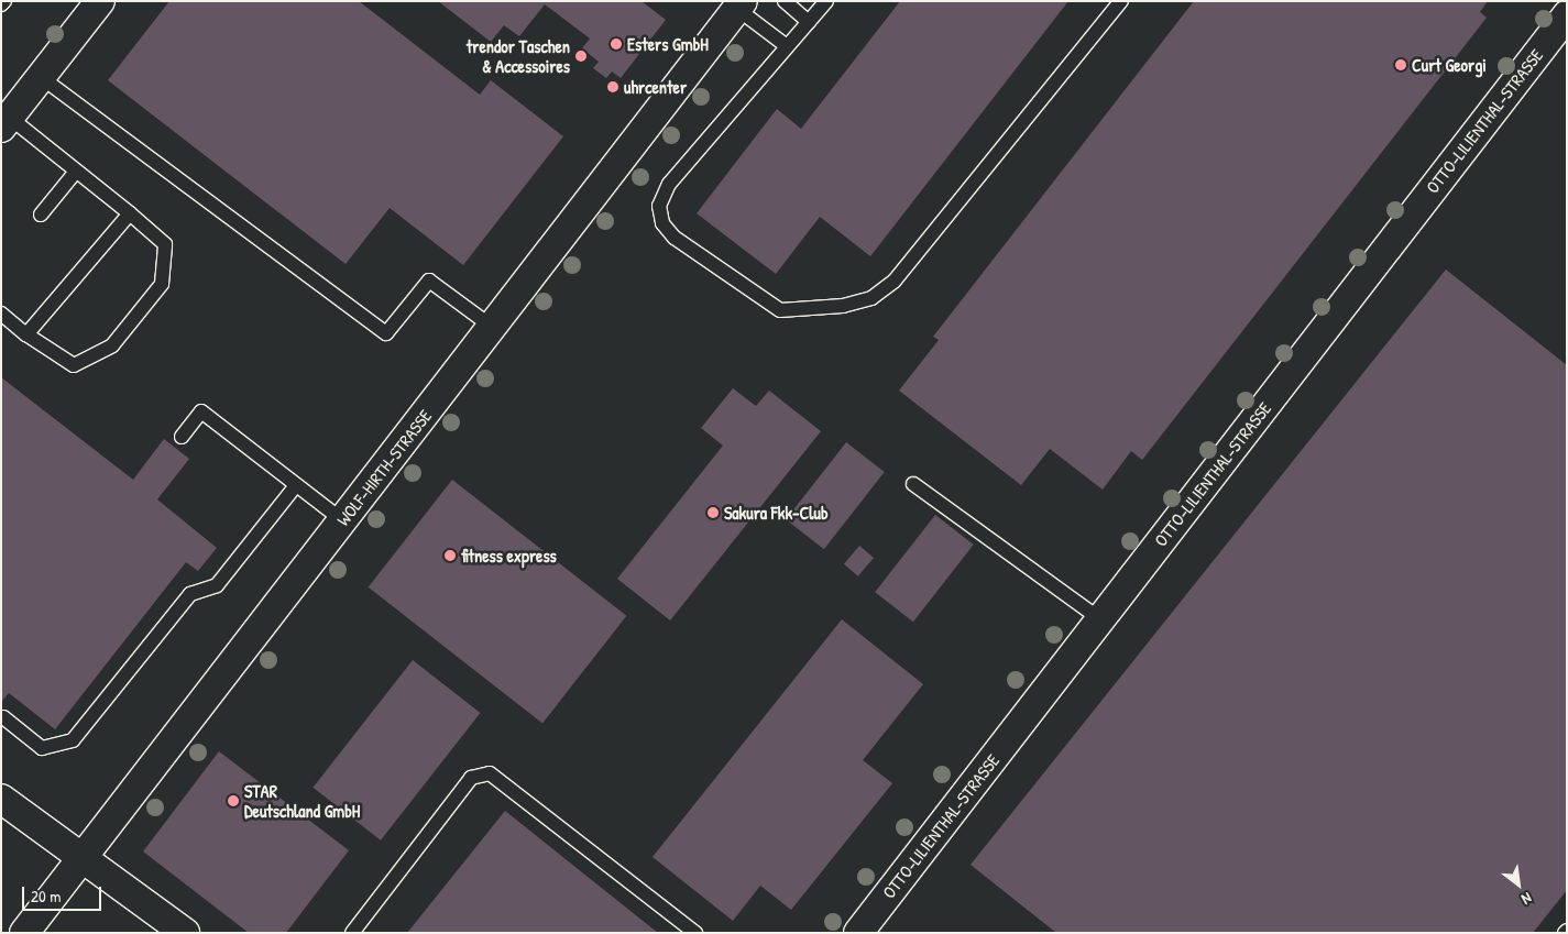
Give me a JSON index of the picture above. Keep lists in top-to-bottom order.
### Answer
{
  "streets": {
    "street": ["OTTO-LILIENTHAL-STRASSE", "WOLF-HIRTH-STRASSE"]
  },
  "places": [
    "Esters GmbH",
    "trendor Taschen & Accessoires",
    "Curt Georgi",
    "uhrcenter",
    "Sakura Fkk-Club",
    "fitness express",
    "STAR Deutschland GmbH"
  ],
  "scale_bar": "20 m",
  "north": "bottom right"
}
